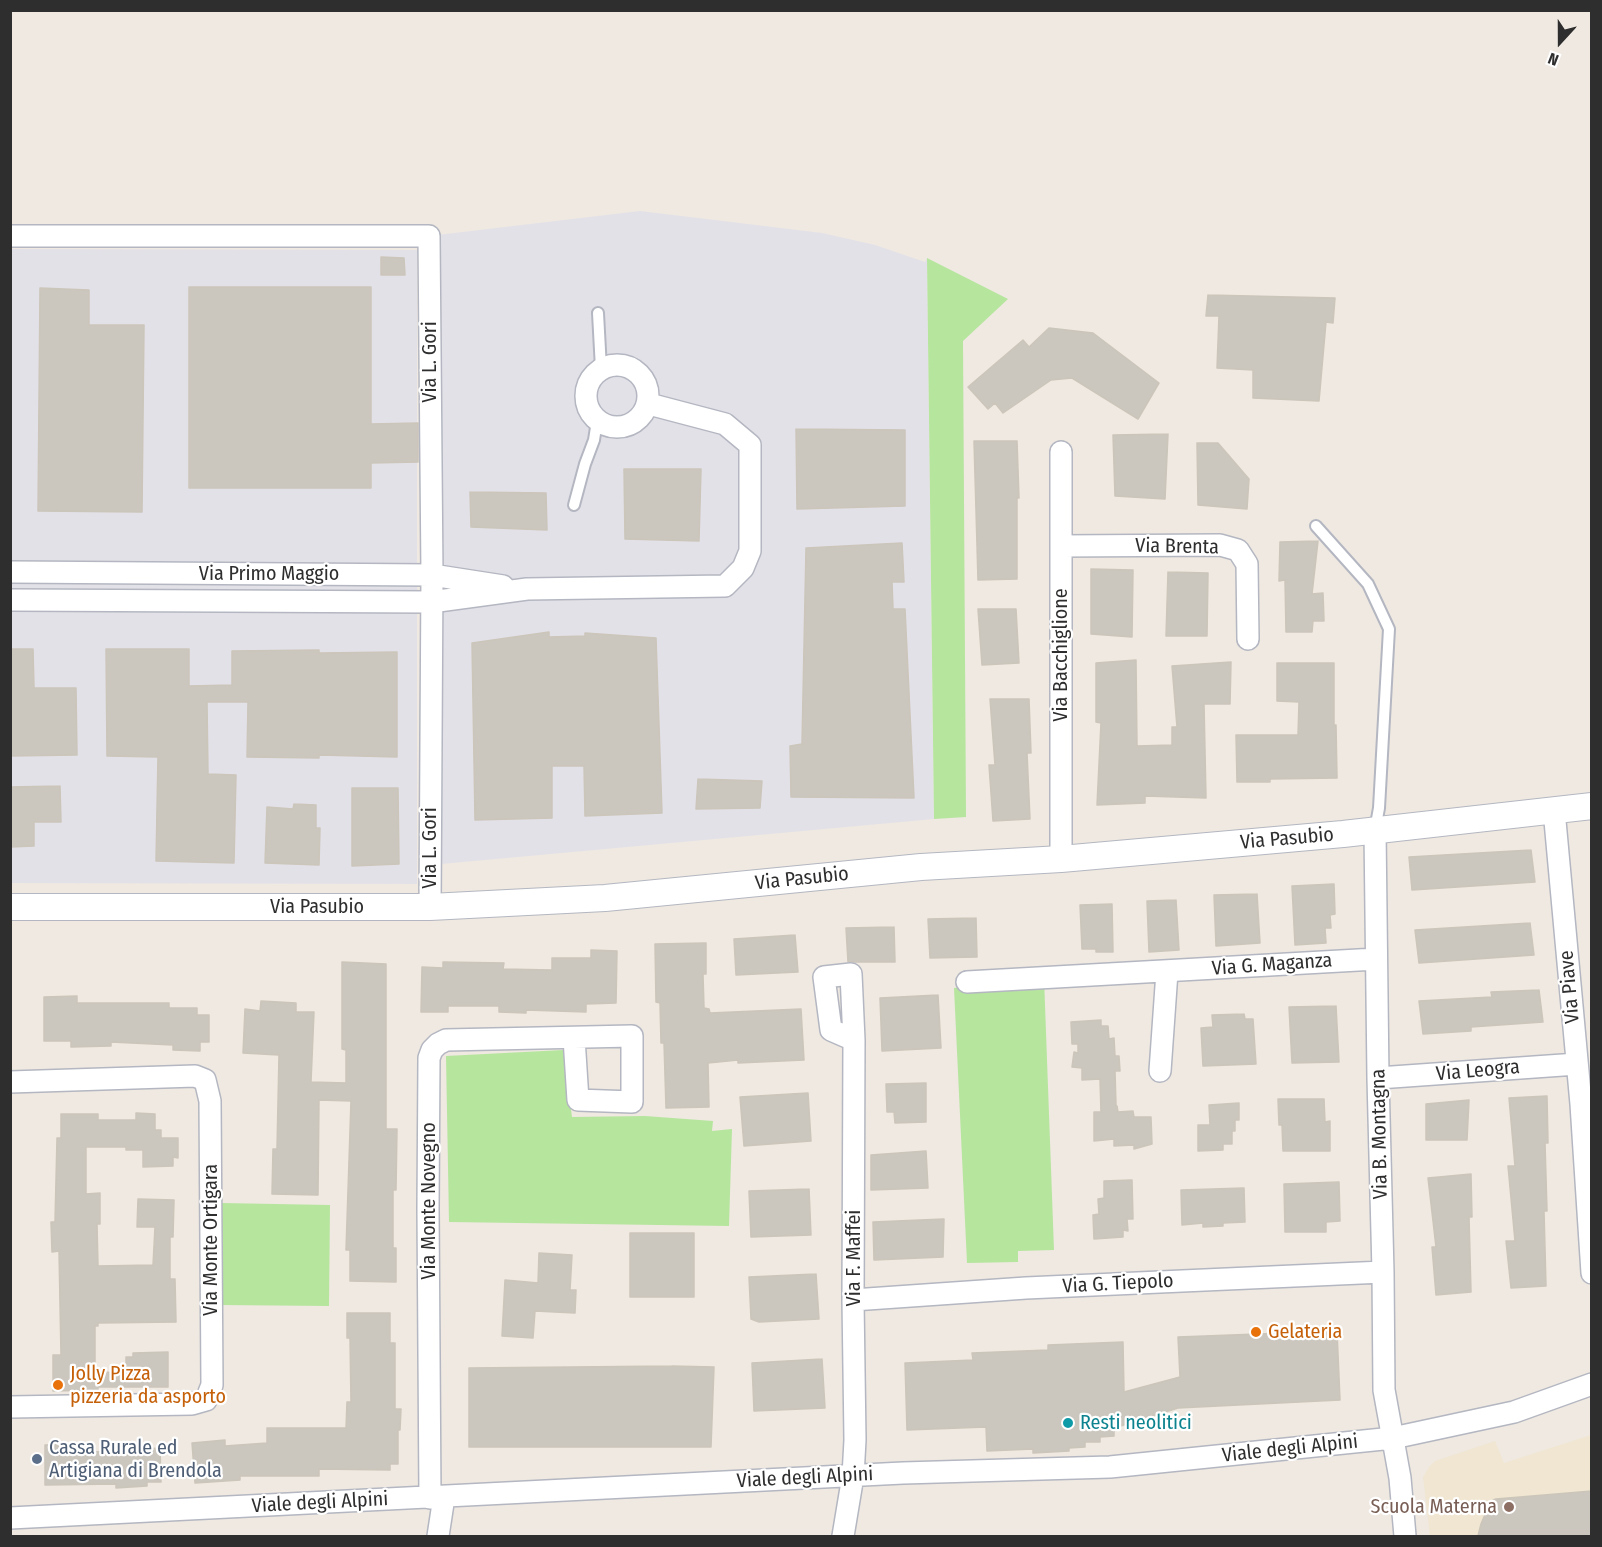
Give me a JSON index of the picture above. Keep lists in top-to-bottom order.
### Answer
{
  "streets": {
    "street": [
      "Via L. Gori",
      "Via Brenta",
      "Via Primo Maggio",
      "Via Bacchiglione",
      "Via Pasubio",
      "Via G. Maganza",
      "Via Piave",
      "Via Leogra",
      "Via B. Montagna",
      "Via Monte Novegno",
      "Via Monte Ortigara",
      "Via F. Maffei",
      "Via G. Tiepolo",
      "Viale degli Alpini"
    ]
  },
  "crossings": [
    ["Via L. Gori", "Via Primo Maggio"],
    ["Via L. Gori", "Via Pasubio"],
    ["Via Brenta", "Via Bacchiglione"],
    ["Via Bacchiglione", "Via Pasubio"],
    ["Via Pasubio", "Via Piave"],
    ["Via Pasubio", "Via B. Montagna"],
    ["Via G. Maganza", "Via B. Montagna"],
    ["Via Piave", "Via Leogra"],
    ["Via Leogra", "Via B. Montagna"],
    ["Via B. Montagna", "Via G. Tiepolo"],
    ["Via B. Montagna", "Viale degli Alpini"],
    ["Via Monte Novegno", "Viale degli Alpini"],
    ["Via F. Maffei", "Via G. Tiepolo"],
    ["Via F. Maffei", "Viale degli Alpini"]
  ],
  "places": [
    "Gelateria",
    "Jolly Pizza pizzeria da asporto",
    "Resti neolitici",
    "Cassa Rurale ed Artigiana di Brendola",
    "Scuola Materna"
  ],
  "north": "bottom"
}
